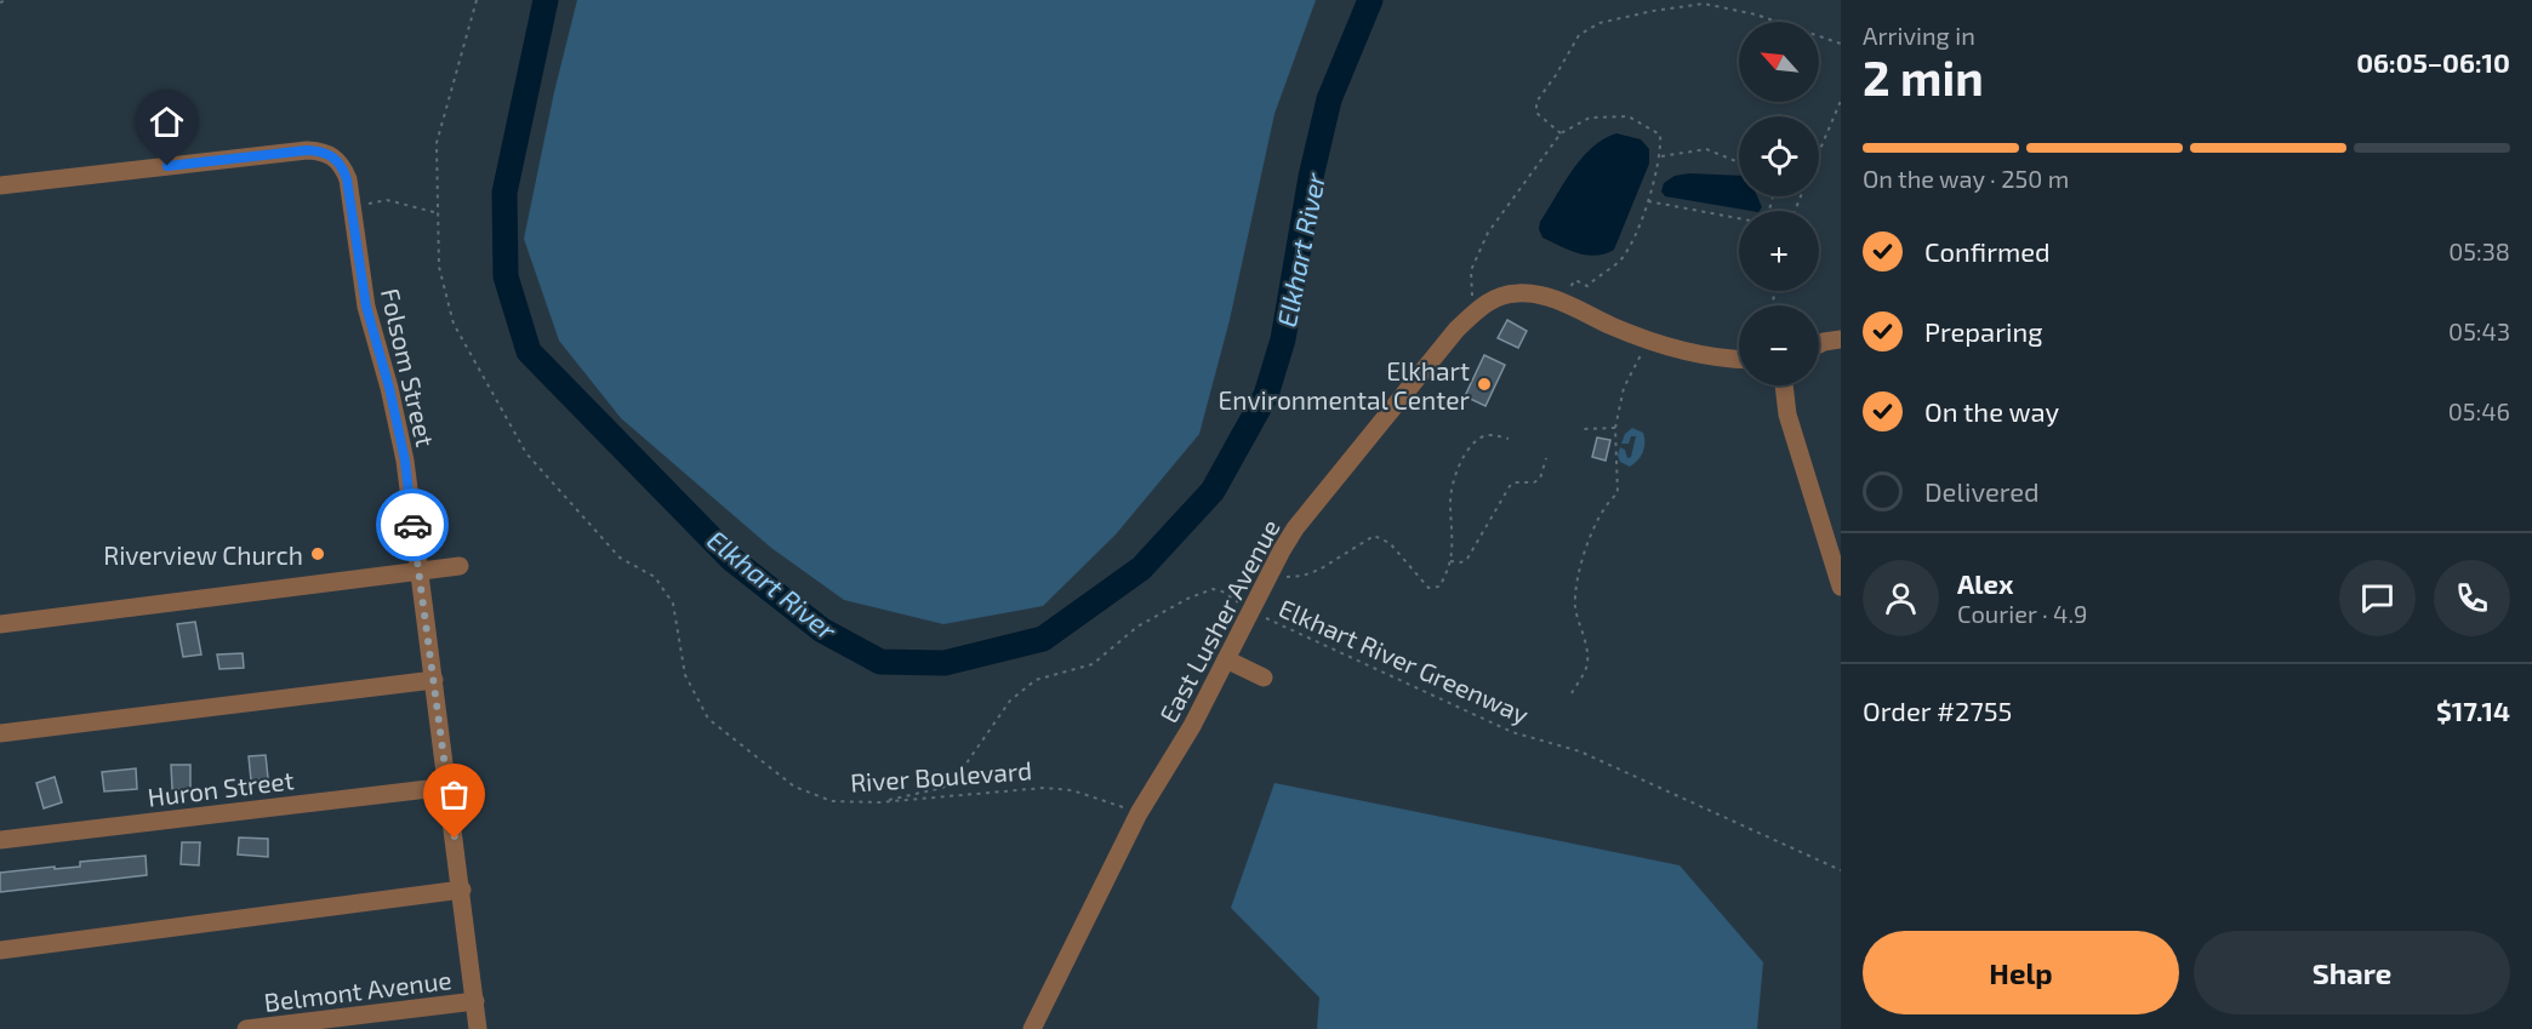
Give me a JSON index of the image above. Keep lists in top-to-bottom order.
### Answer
{
  "streets": {
    "street": [
      "Folsom Street",
      "East Lusher Avenue",
      "Huron Street",
      "Belmont Avenue"
    ],
    "path": ["Elkhart River Greenway", "River Boulevard"]
  },
  "crossings": [
    ["Folsom Street", "Huron Street"],
    ["Folsom Street", "Belmont Avenue"],
    ["East Lusher Avenue", "Elkhart River Greenway"],
    ["East Lusher Avenue", "River Boulevard"],
    ["Elkhart River Greenway", "River Boulevard"]
  ],
  "water": ["Elkhart River"],
  "places": ["Elkhart Environmental Center", "Riverview Church"],
  "north": "top left",
  "page": {
    "heading": ["2 min", "Arriving in", "06:05–06:10"],
    "panel": [
      "Alex",
      "Courier · 4.9",
      "Order #2755",
      "$17.14"
    ],
    "map_buttons": ["+", "−"],
    "bar": "On the way · 250 m",
    "list": [
      ["Confirmed", "05:38"],
      ["Preparing", "05:43"],
      ["On the way", "05:46"],
      "Delivered"
    ],
    "buttons": ["Help", "Share"]
  }
}
